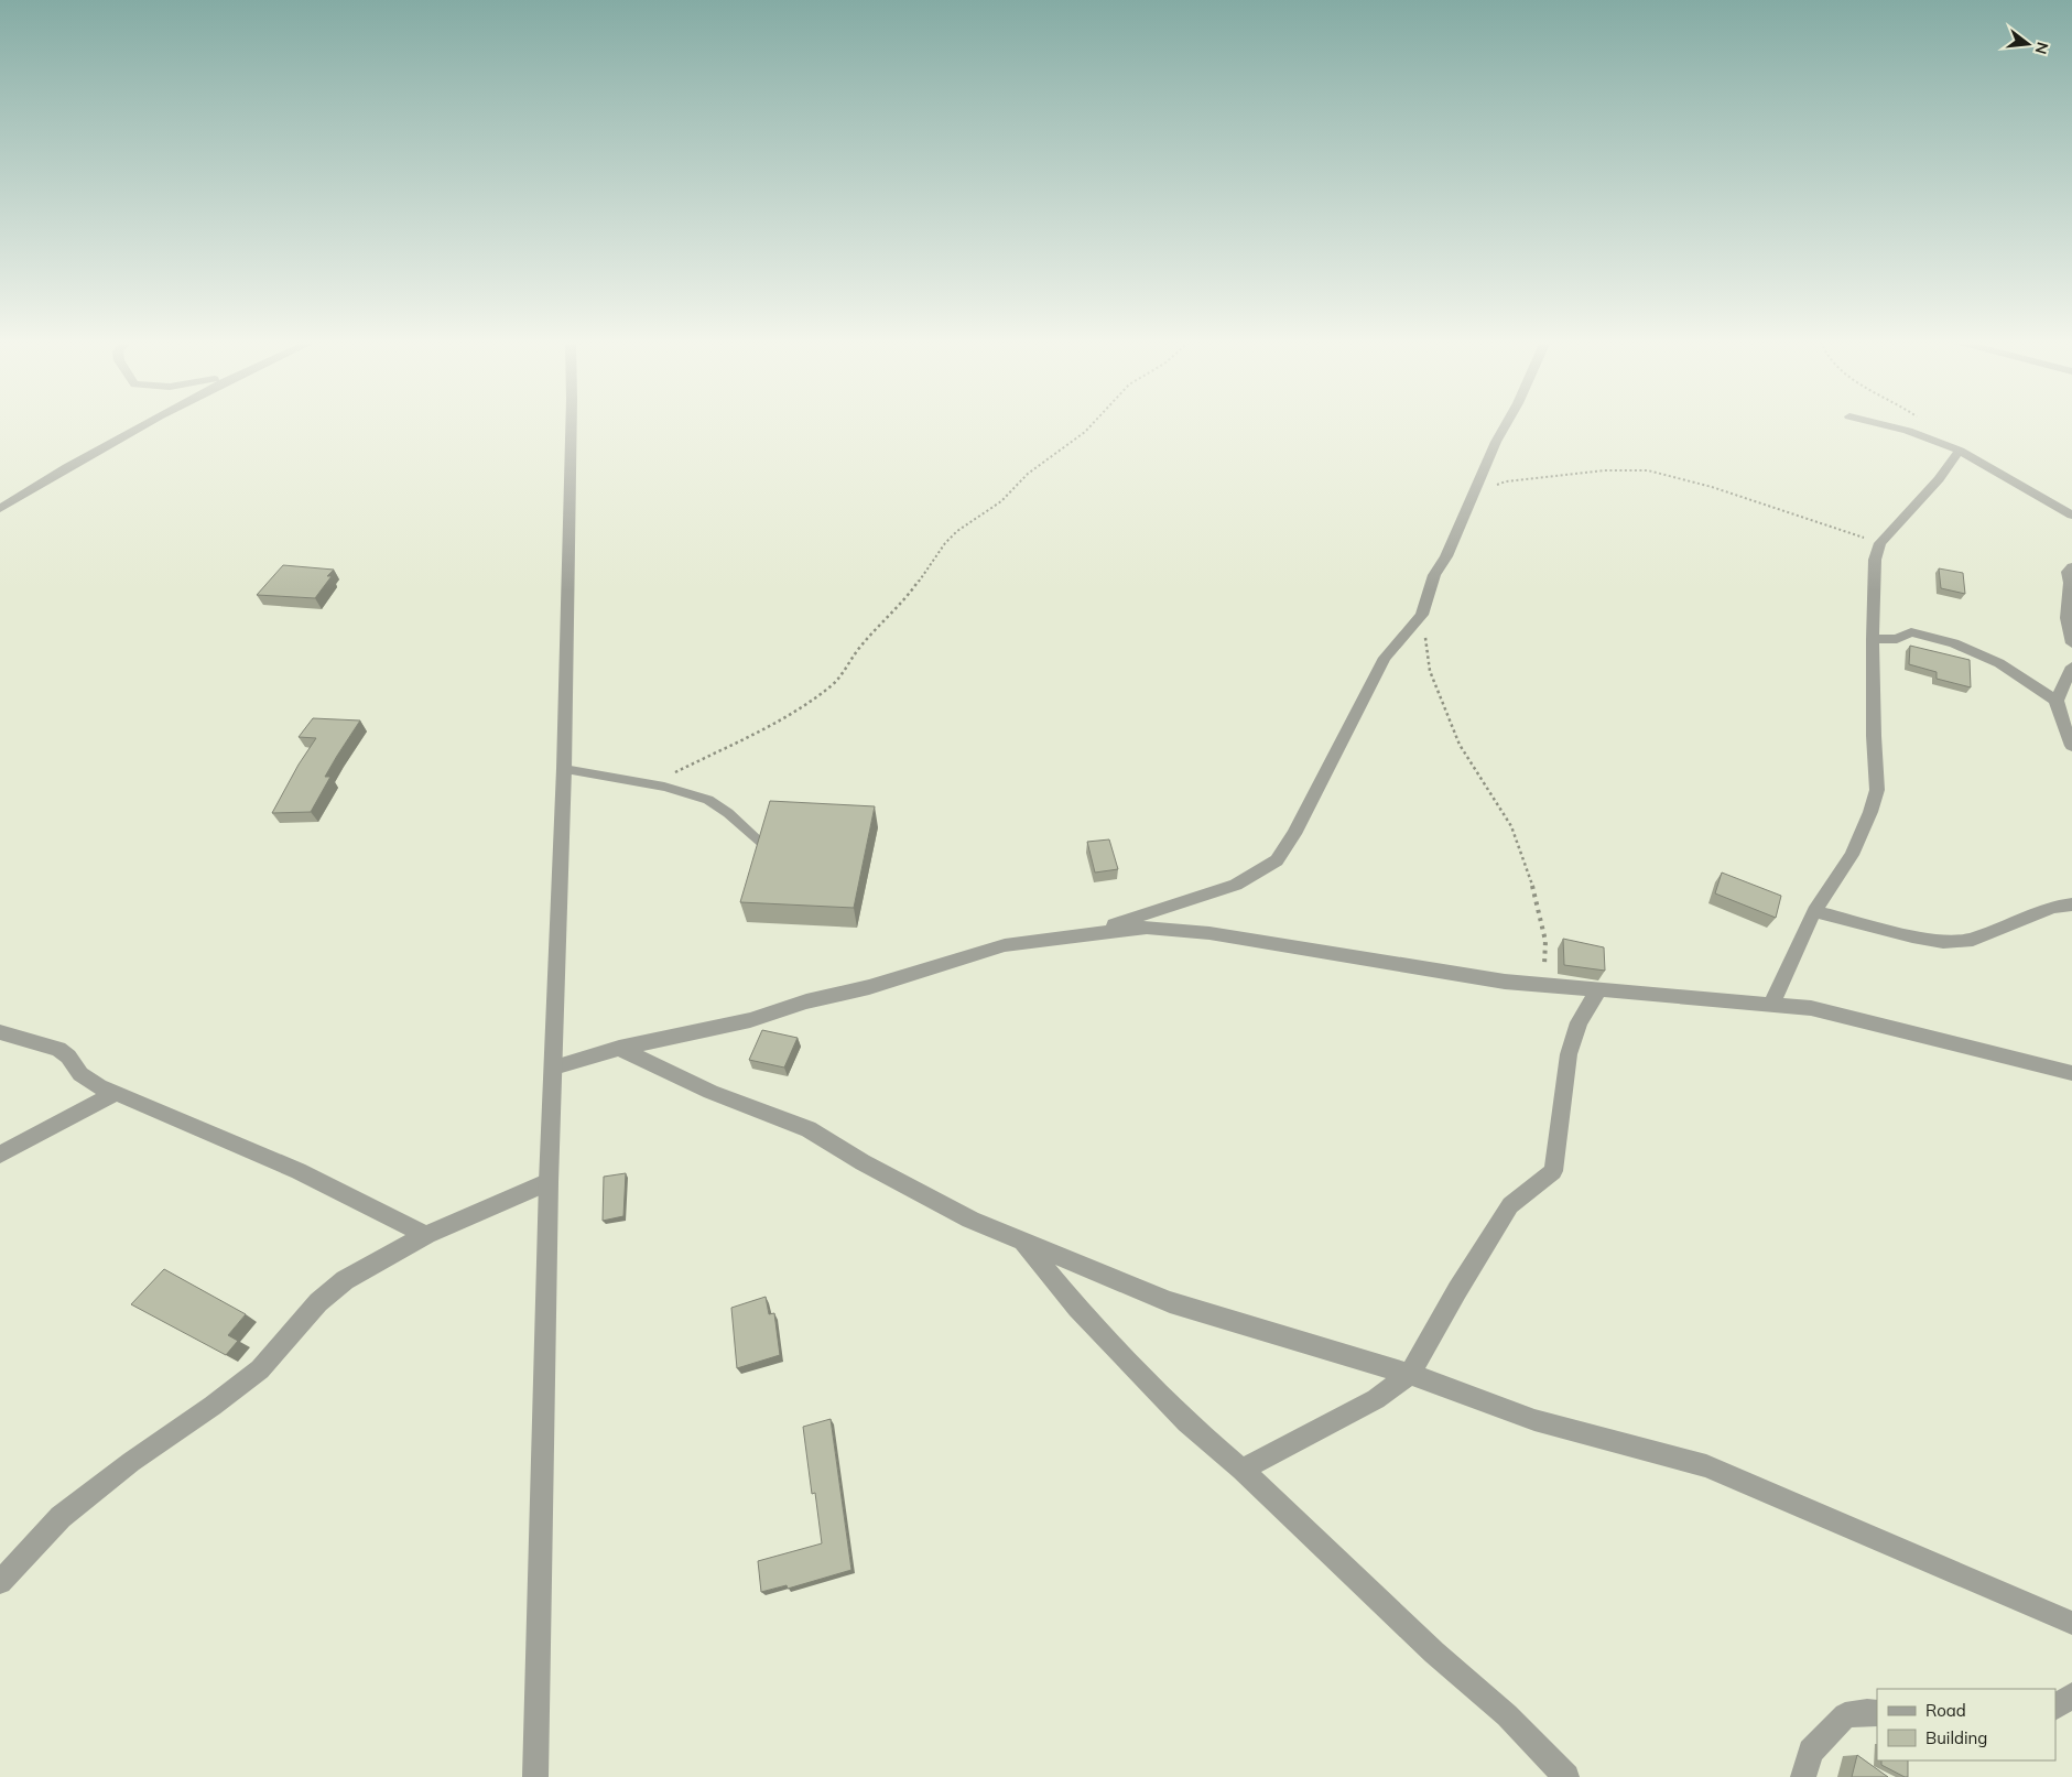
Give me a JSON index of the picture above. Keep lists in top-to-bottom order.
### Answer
{
  "legend": ["Road", "Building"],
  "north": "right"
}
